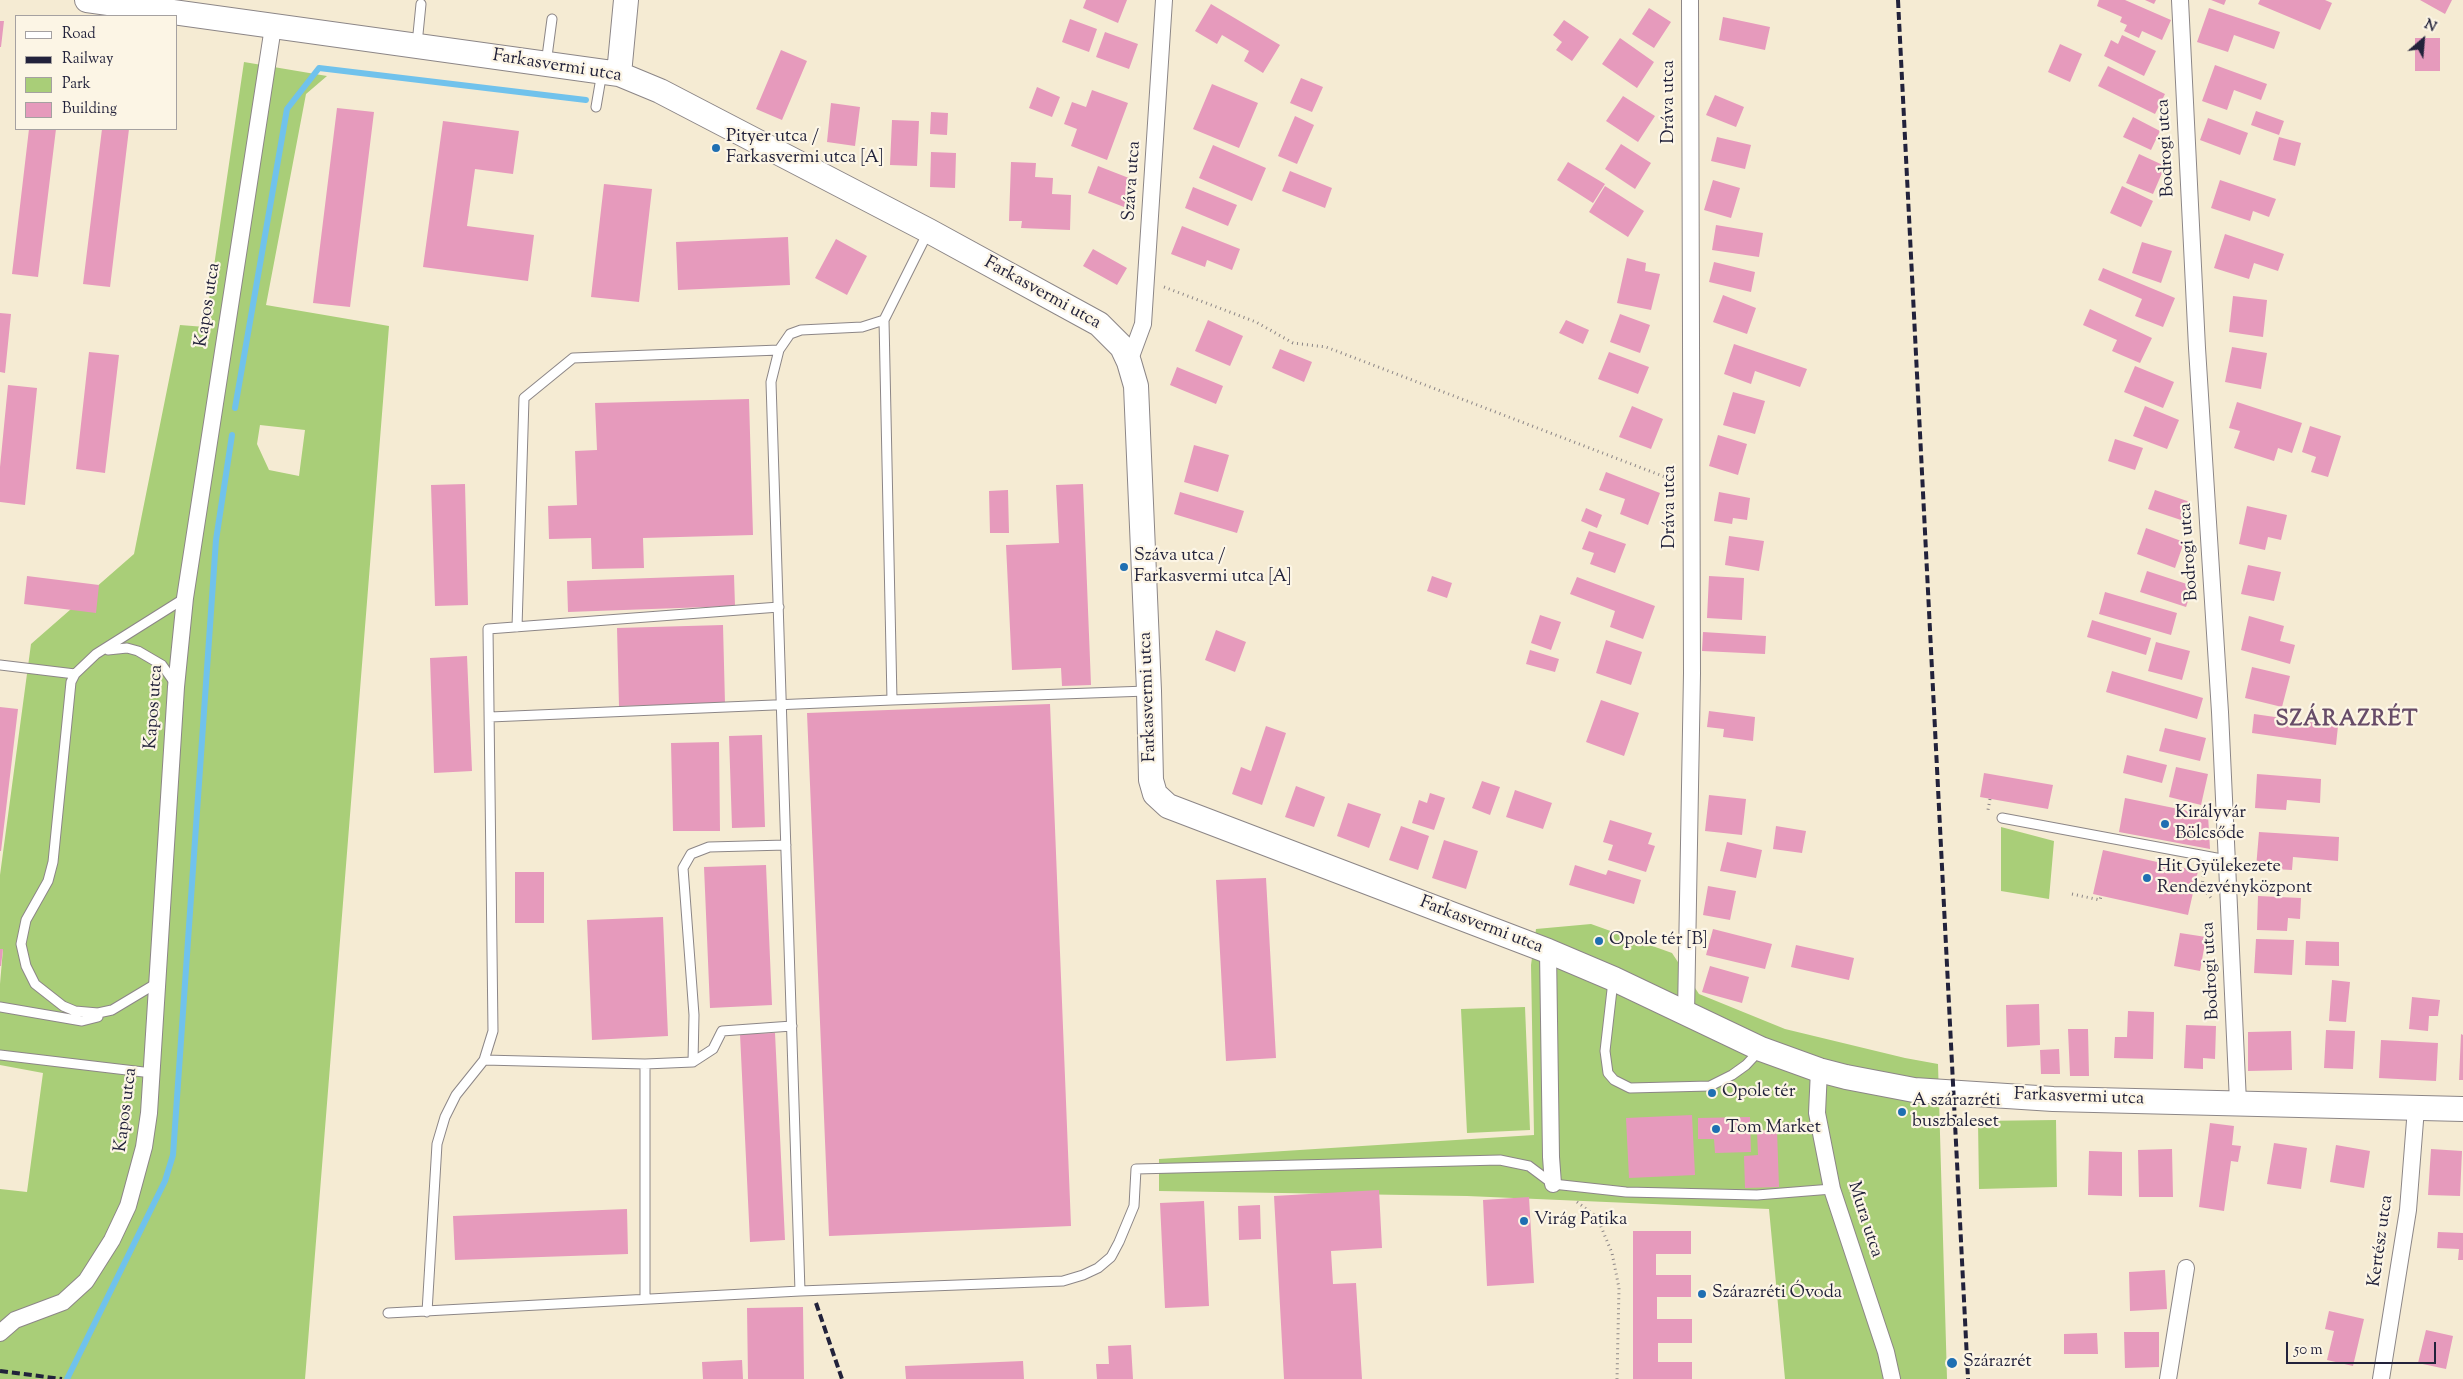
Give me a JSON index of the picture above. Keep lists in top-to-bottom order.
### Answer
{
  "streets": {
    "street": [
      "Farkasvermi utca",
      "Dráva utca",
      "Bodrogi utca",
      "Száva utca",
      "Kapos utca",
      "Mura utca",
      "Kertész utca"
    ]
  },
  "crossings": [
    ["Farkasvermi utca", "Dráva utca"],
    ["Farkasvermi utca", "Bodrogi utca"],
    ["Farkasvermi utca", "Száva utca"],
    ["Farkasvermi utca", "Kapos utca"],
    ["Farkasvermi utca", "Mura utca"],
    ["Farkasvermi utca", "Kertész utca"]
  ],
  "districts": ["SZÁRAZRÉT"],
  "places": [
    "Pityer utca / Farkasvermi utca [A]",
    "Száva utca / Farkasvermi utca [A]",
    "Királyvár Bölcsőde",
    "Hit Gyülekezete Rendezvényközpont",
    "Opole tér [B]",
    "Opole tér",
    "A szárazréti buszbaleset",
    "Tom Market",
    "Virág Patika",
    "Szárazréti Óvoda",
    "Szárazrét"
  ],
  "legend": [
    "Road",
    "Railway",
    "Park",
    "Building"
  ],
  "scale_bar": "50 m",
  "north": "top right"
}
